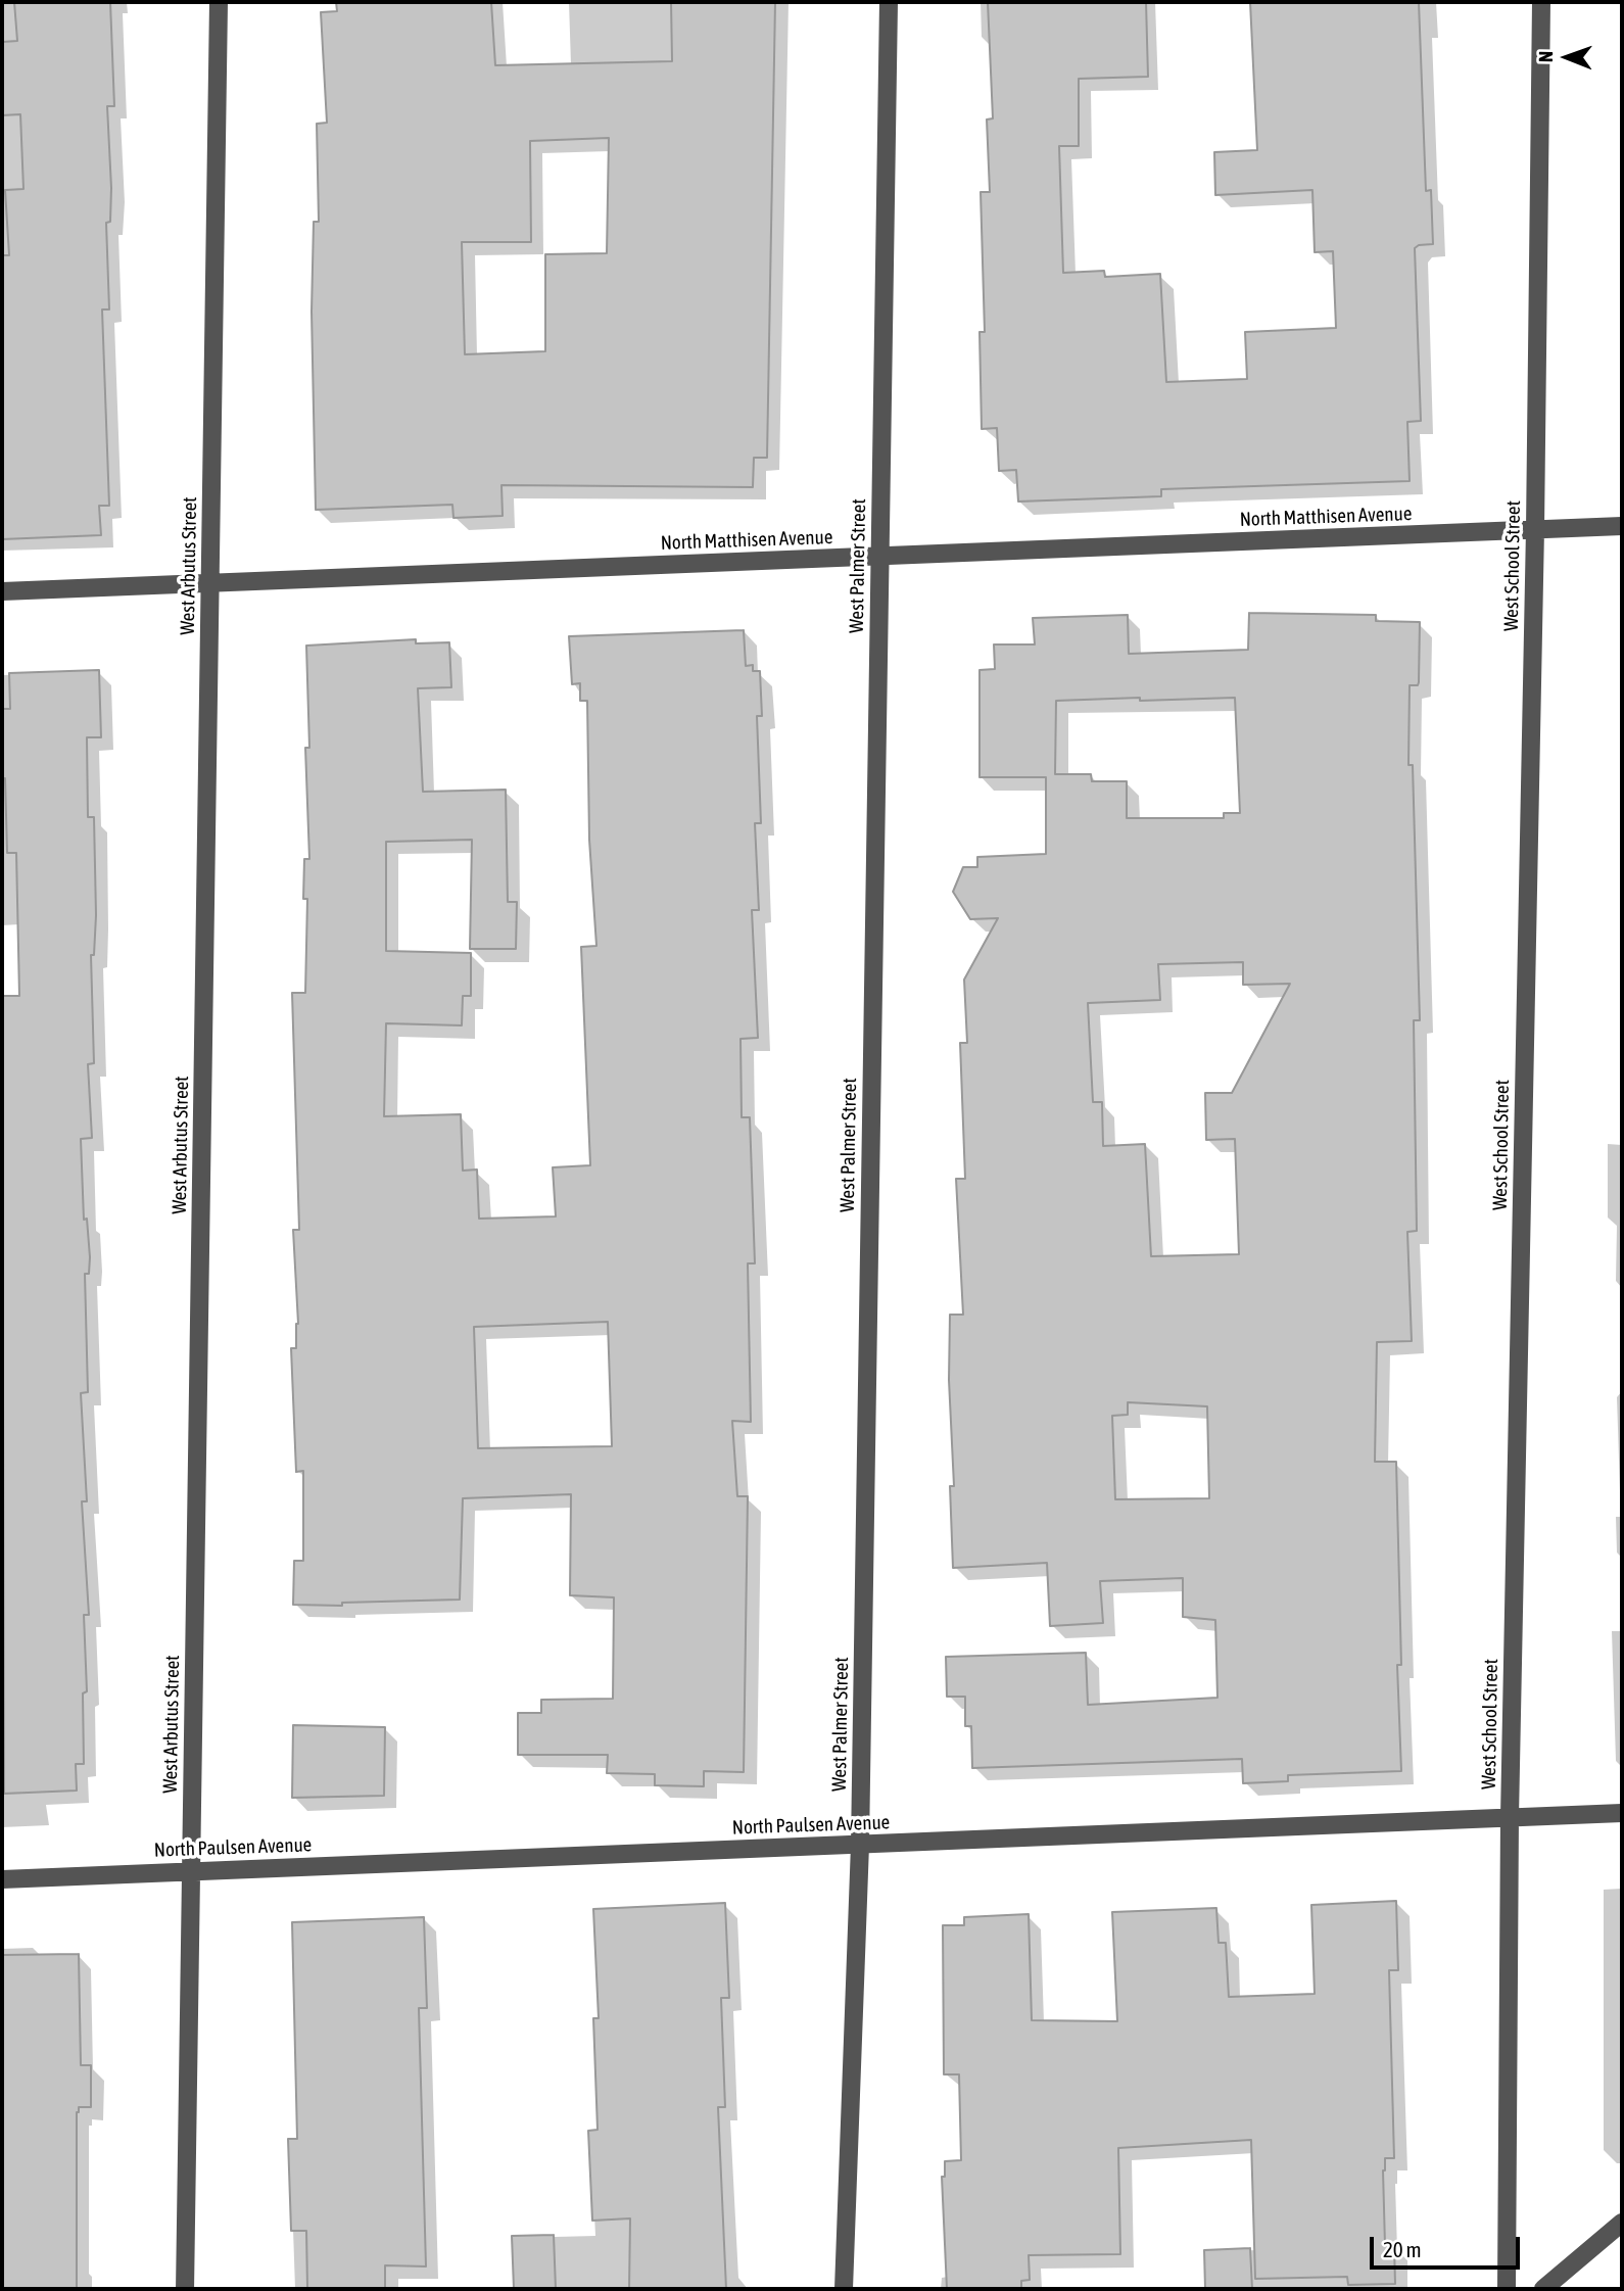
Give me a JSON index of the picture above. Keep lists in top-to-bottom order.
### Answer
{
  "streets": {
    "street": [
      "North Matthisen Avenue",
      "West Arbutus Street",
      "West Palmer Street",
      "West School Street",
      "North Paulsen Avenue"
    ]
  },
  "crossings": [
    ["North Matthisen Avenue", "West Arbutus Street"],
    ["North Matthisen Avenue", "West Palmer Street"],
    ["North Matthisen Avenue", "West School Street"],
    ["West Arbutus Street", "North Paulsen Avenue"],
    ["West Palmer Street", "North Paulsen Avenue"],
    ["West School Street", "North Paulsen Avenue"]
  ],
  "scale_bar": "20 m",
  "north": "left"
}
